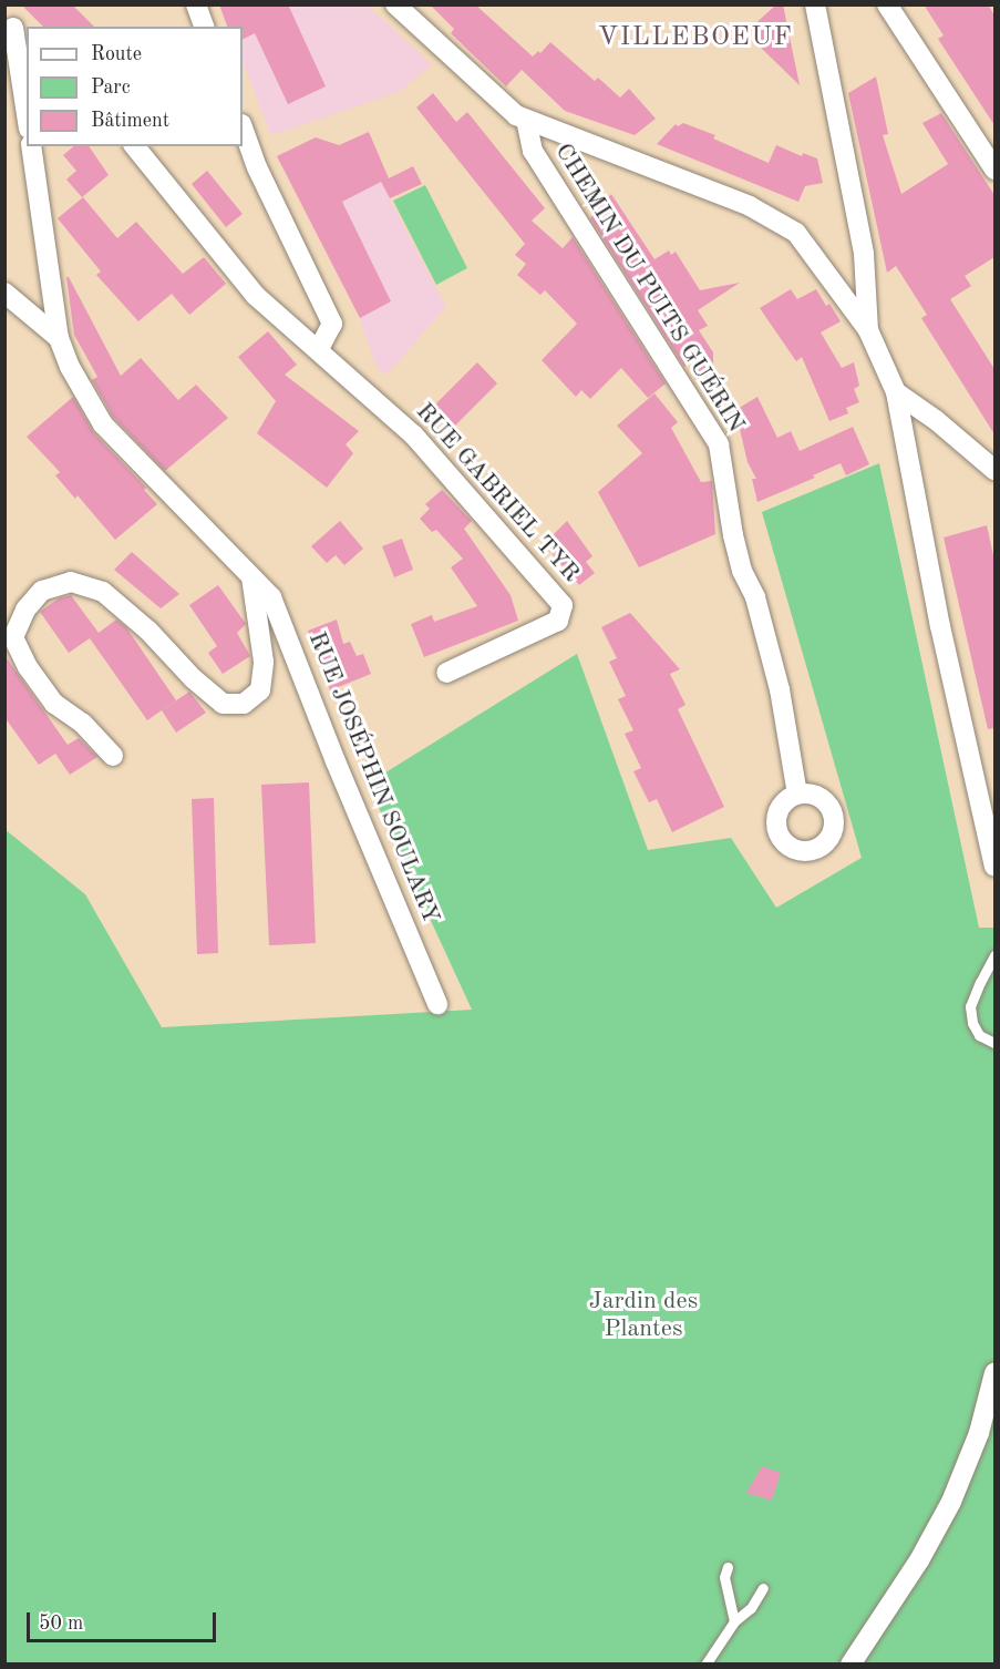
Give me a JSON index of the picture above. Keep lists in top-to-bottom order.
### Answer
{
  "streets": {
    "street": ["CHEMIN DU PUITS GUÉRIN", "RUE GABRIEL TYR", "RUE JOSÉPHIN SOULARY"]
  },
  "districts": ["VILLEBOEUF"],
  "parks": ["Jardin des Plantes"],
  "legend": ["Route", "Parc", "Bâtiment"],
  "scale_bar": "50 m"
}
